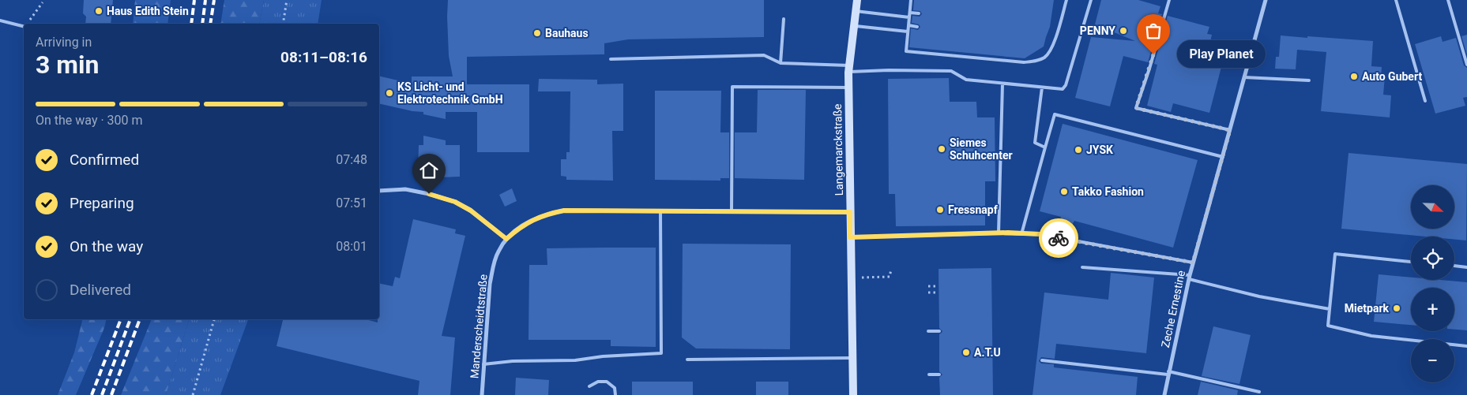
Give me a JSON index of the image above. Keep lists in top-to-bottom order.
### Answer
{
  "streets": {
    "street": ["Langemarckstraße", "Zeche Ernestine", "Manderscheidtstraße"]
  },
  "crossings": [
    ["Langemarckstraße", "Manderscheidtstraße"]
  ],
  "places": [
    "Haus Edith Stein",
    "PENNY",
    "Bauhaus",
    "Play Planet",
    "Auto Gubert",
    "KS Licht- und Elektrotechnik GmbH",
    "Siemes Schuhcenter",
    "JYSK",
    "Takko Fashion",
    "Fressnapf",
    "Mietpark",
    "A.T.U"
  ],
  "north": "bottom right",
  "page": {
    "heading": ["3 min", "Arriving in", "08:11–08:16"],
    "bubble": "Play Planet",
    "bar": "On the way · 300 m",
    "list": [
      ["Confirmed", "07:48"],
      ["Preparing", "07:51"],
      ["On the way", "08:01"],
      "Delivered"
    ],
    "map_buttons": ["+", "−"]
  }
}
